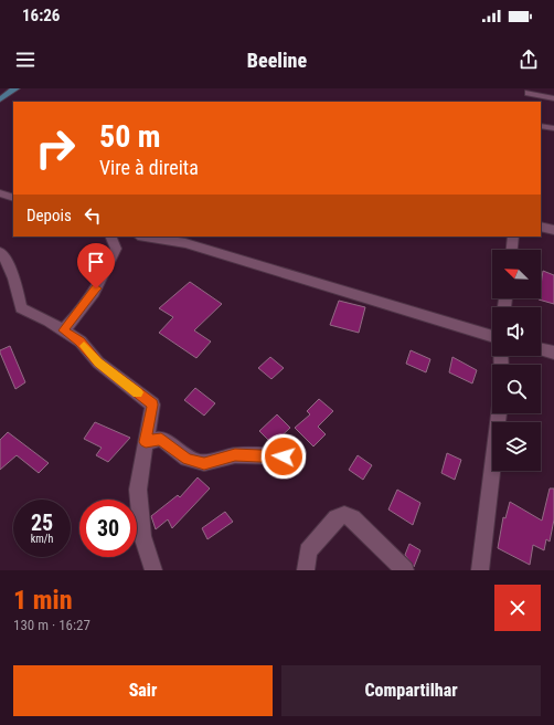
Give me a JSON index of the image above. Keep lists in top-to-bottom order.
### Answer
{
  "north": "top left",
  "page": {
    "status": "16:26",
    "header": "Beeline",
    "turn": ["50 m", "Vire à direita"],
    "then": "Depois",
    "speed": "25 km/h",
    "limit": "30",
    "heading": ["1 min", "130 m · 16:27"],
    "buttons": ["Sair", "Compartilhar"]
  }
}
